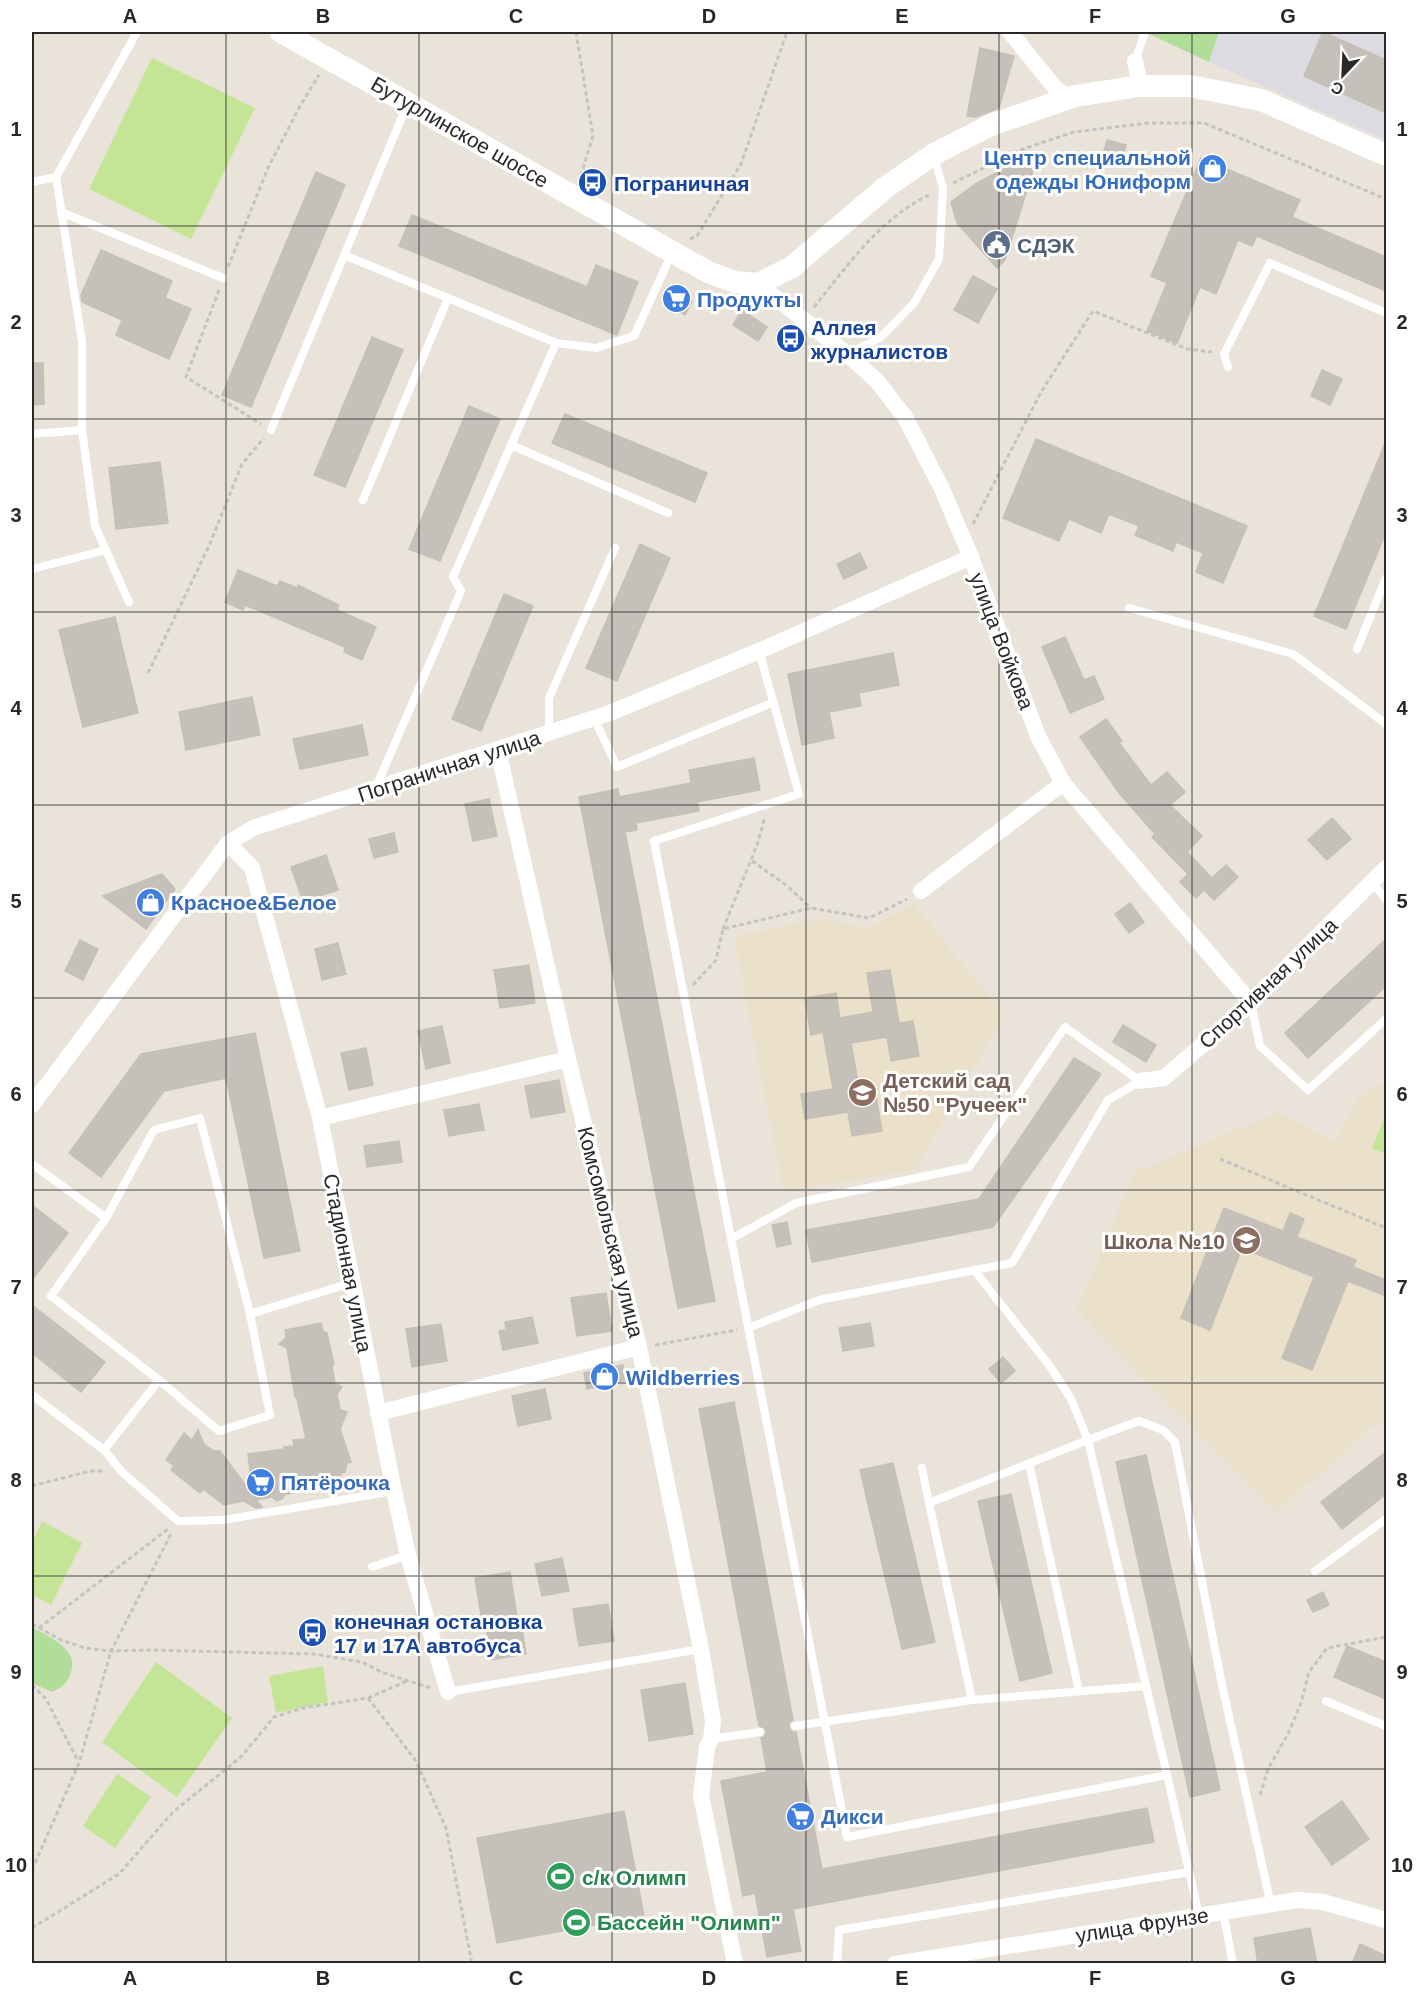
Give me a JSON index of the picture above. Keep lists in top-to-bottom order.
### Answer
{
  "streets": {
    "main road": ["Бутурлинское шоссе"],
    "street": [
      "улица Войкова",
      "Пограничная улица",
      "Спортивная улица",
      "Комсомольская улица",
      "Стадионная улица",
      "улица Фрунзе"
    ]
  },
  "crossings": [
    ["Бутурлинское шоссе", "улица Войкова"],
    ["улица Войкова", "Пограничная улица"],
    ["улица Войкова", "Спортивная улица"],
    ["Пограничная улица", "Комсомольская улица"],
    ["Пограничная улица", "Стадионная улица"]
  ],
  "places": {
    "shop": ["Центр специальной одежды Юниформ", "Красное&Белое", "Wildberries"],
    "bus stop": ["Пограничная", "Аллея журналистов", "конечная остановка 17 и 17А автобуса"],
    "public building": ["СДЭК"],
    "supermarket": ["Продукты", "Пятёрочка", "Дикси"],
    "school or university": ["Детский сад №50 \"Ручеек\"", "Школа №10"],
    "sports": ["с/к Олимп", "Бассейн \"Олимп\""]
  },
  "north": "bottom left",
  "grid": {
    "columns": [
      "A",
      "B",
      "C",
      "D",
      "E",
      "F",
      "G"
    ],
    "rows": [
      "1",
      "2",
      "3",
      "4",
      "5",
      "6",
      "7",
      "8",
      "9",
      "10"
    ]
  }
}
